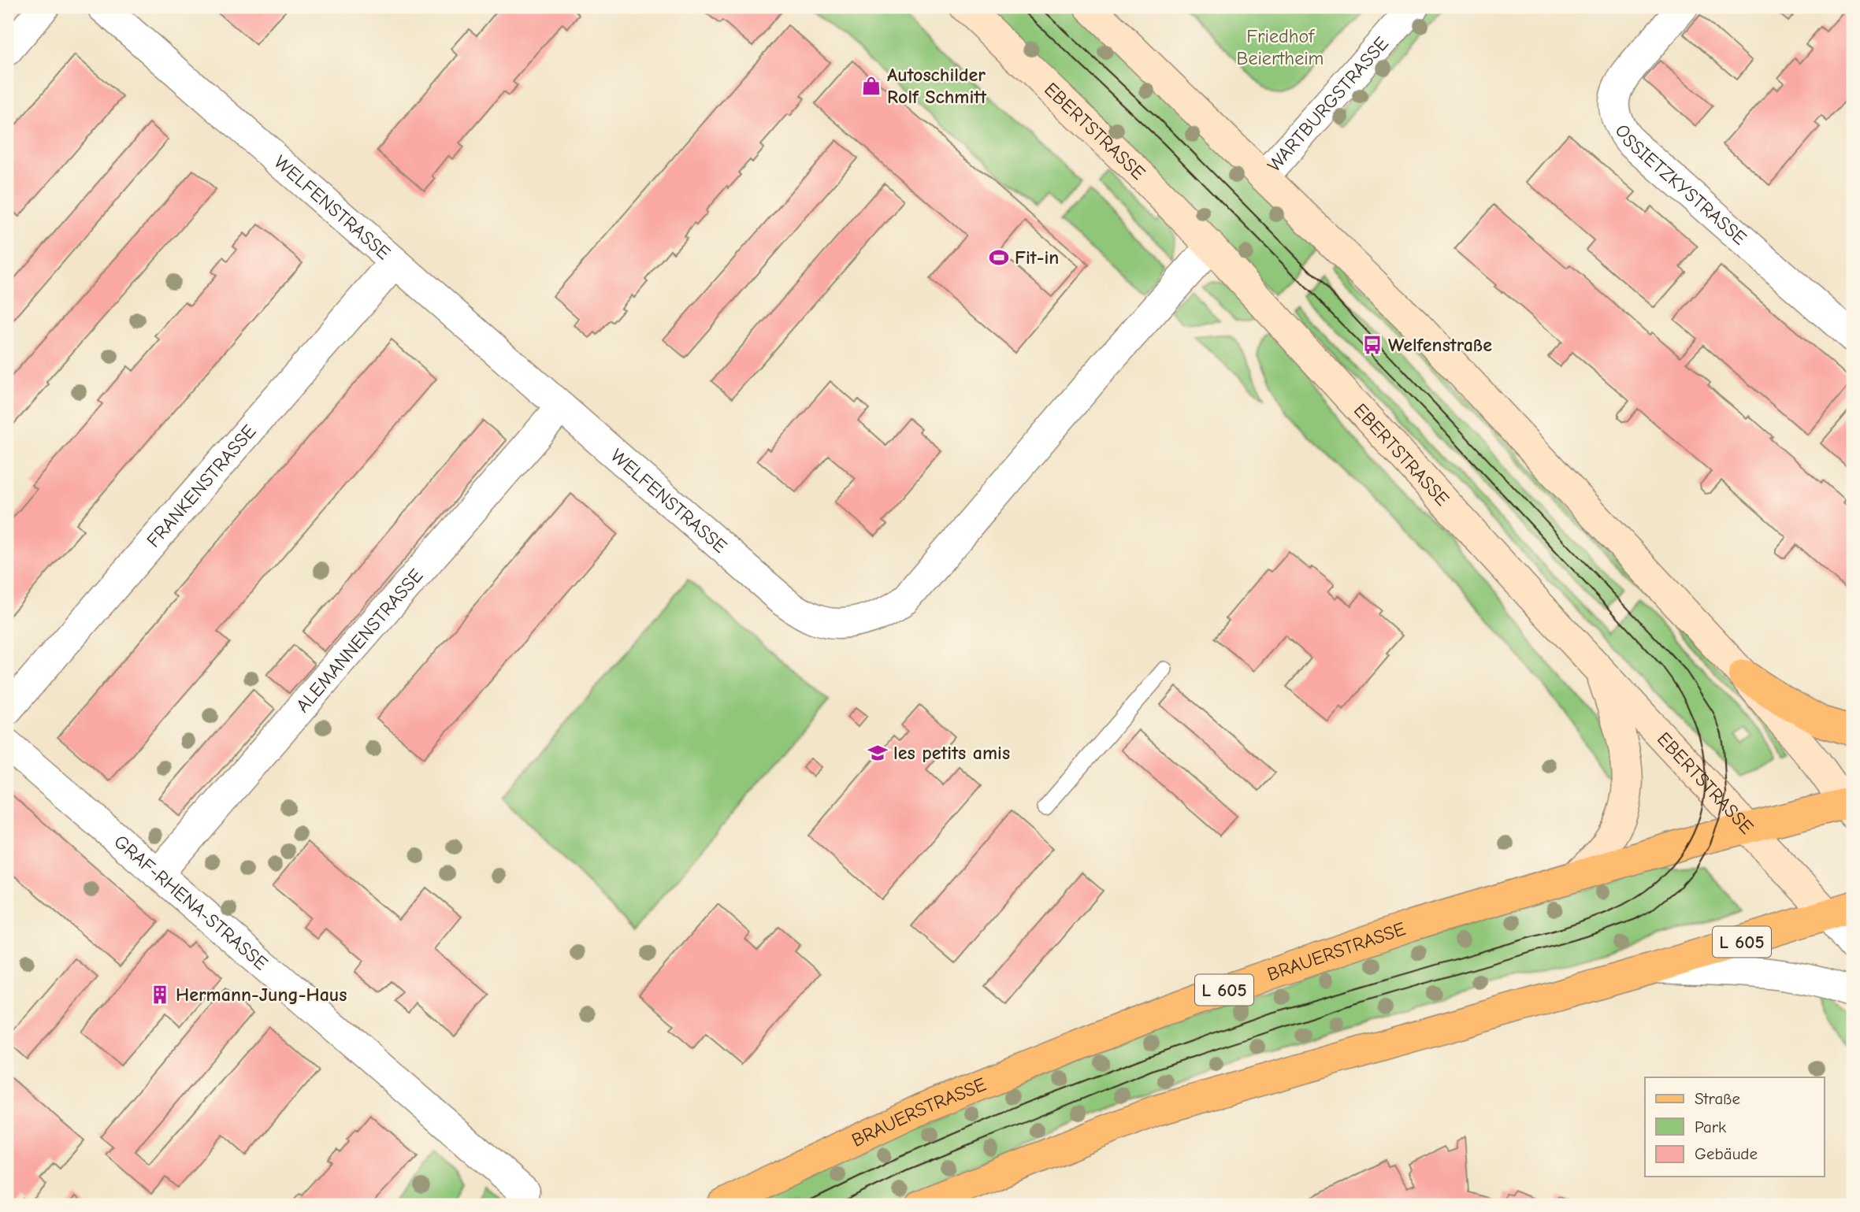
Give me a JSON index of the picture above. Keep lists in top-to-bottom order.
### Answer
{
  "streets": {
    "main road": ["EBERTSTRASSE", "L 605", "BRAUERSTRASSE"],
    "street": [
      "WARTBURGSTRASSE",
      "OSSIETZKYSTRASSE",
      "WELFENSTRASSE",
      "FRANKENSTRASSE",
      "ALEMANNENSTRASSE",
      "GRAF-RHENA-STRASSE"
    ]
  },
  "crossings": [
    ["EBERTSTRASSE", "WELFENSTRASSE"],
    ["EBERTSTRASSE", "L 605"],
    ["EBERTSTRASSE", "BRAUERSTRASSE"],
    ["WELFENSTRASSE", "FRANKENSTRASSE"],
    ["WELFENSTRASSE", "ALEMANNENSTRASSE"],
    ["ALEMANNENSTRASSE", "GRAF-RHENA-STRASSE"]
  ],
  "parks": ["Friedhof Beiertheim"],
  "places": {
    "shop": ["Autoschilder Rolf Schmitt"],
    "sports": ["Fit-in"],
    "bus stop": ["Welfenstraße"],
    "school or university": ["les petits amis"],
    "building": ["Hermann-Jung-Haus"]
  },
  "legend": ["Straße", "Park", "Gebäude"]
}
